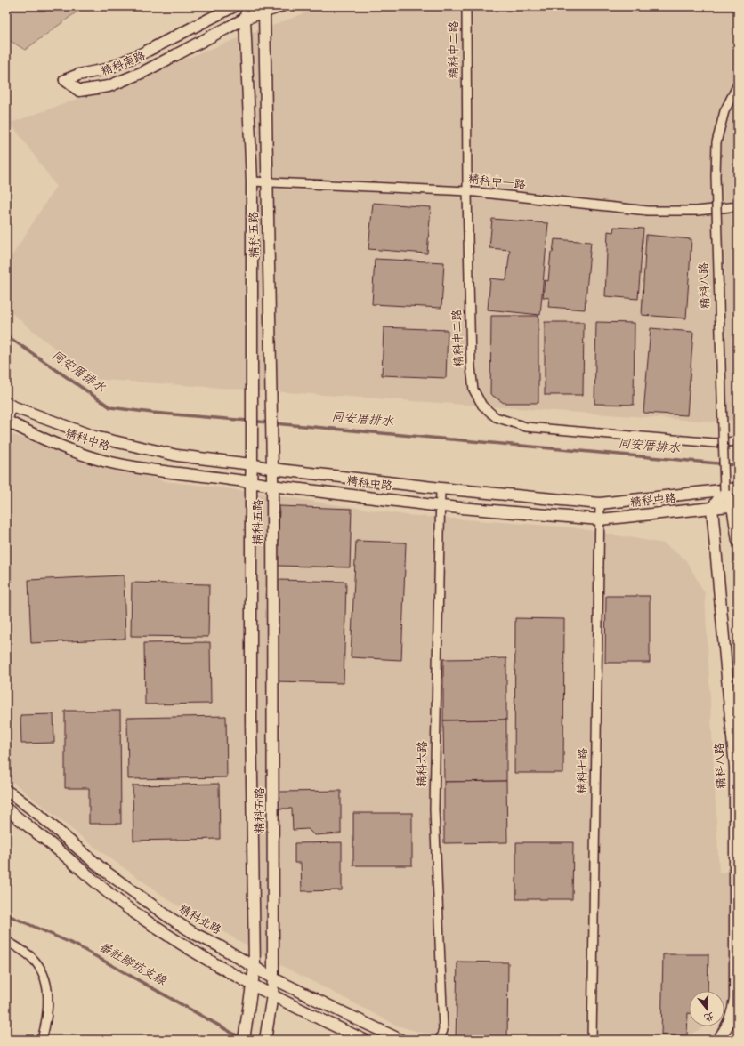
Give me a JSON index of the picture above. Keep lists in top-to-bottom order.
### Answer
{
  "streets": {
    "street": [
      "精科中二路",
      "精科南路",
      "精科中一路",
      "精科五路",
      "精科八路",
      "精科中路",
      "精科六路",
      "精科七路",
      "精科北路"
    ]
  },
  "crossings": [
    ["精科中二路", "精科中一路"],
    ["精科南路", "精科五路"],
    ["精科中一路", "精科五路"],
    ["精科五路", "精科中路"],
    ["精科五路", "精科北路"],
    ["精科八路", "精科中路"],
    ["精科中路", "精科六路"],
    ["精科中路", "精科七路"]
  ],
  "water": ["同安厝排水", "番社腳坑支線"],
  "north": "bottom"
}
